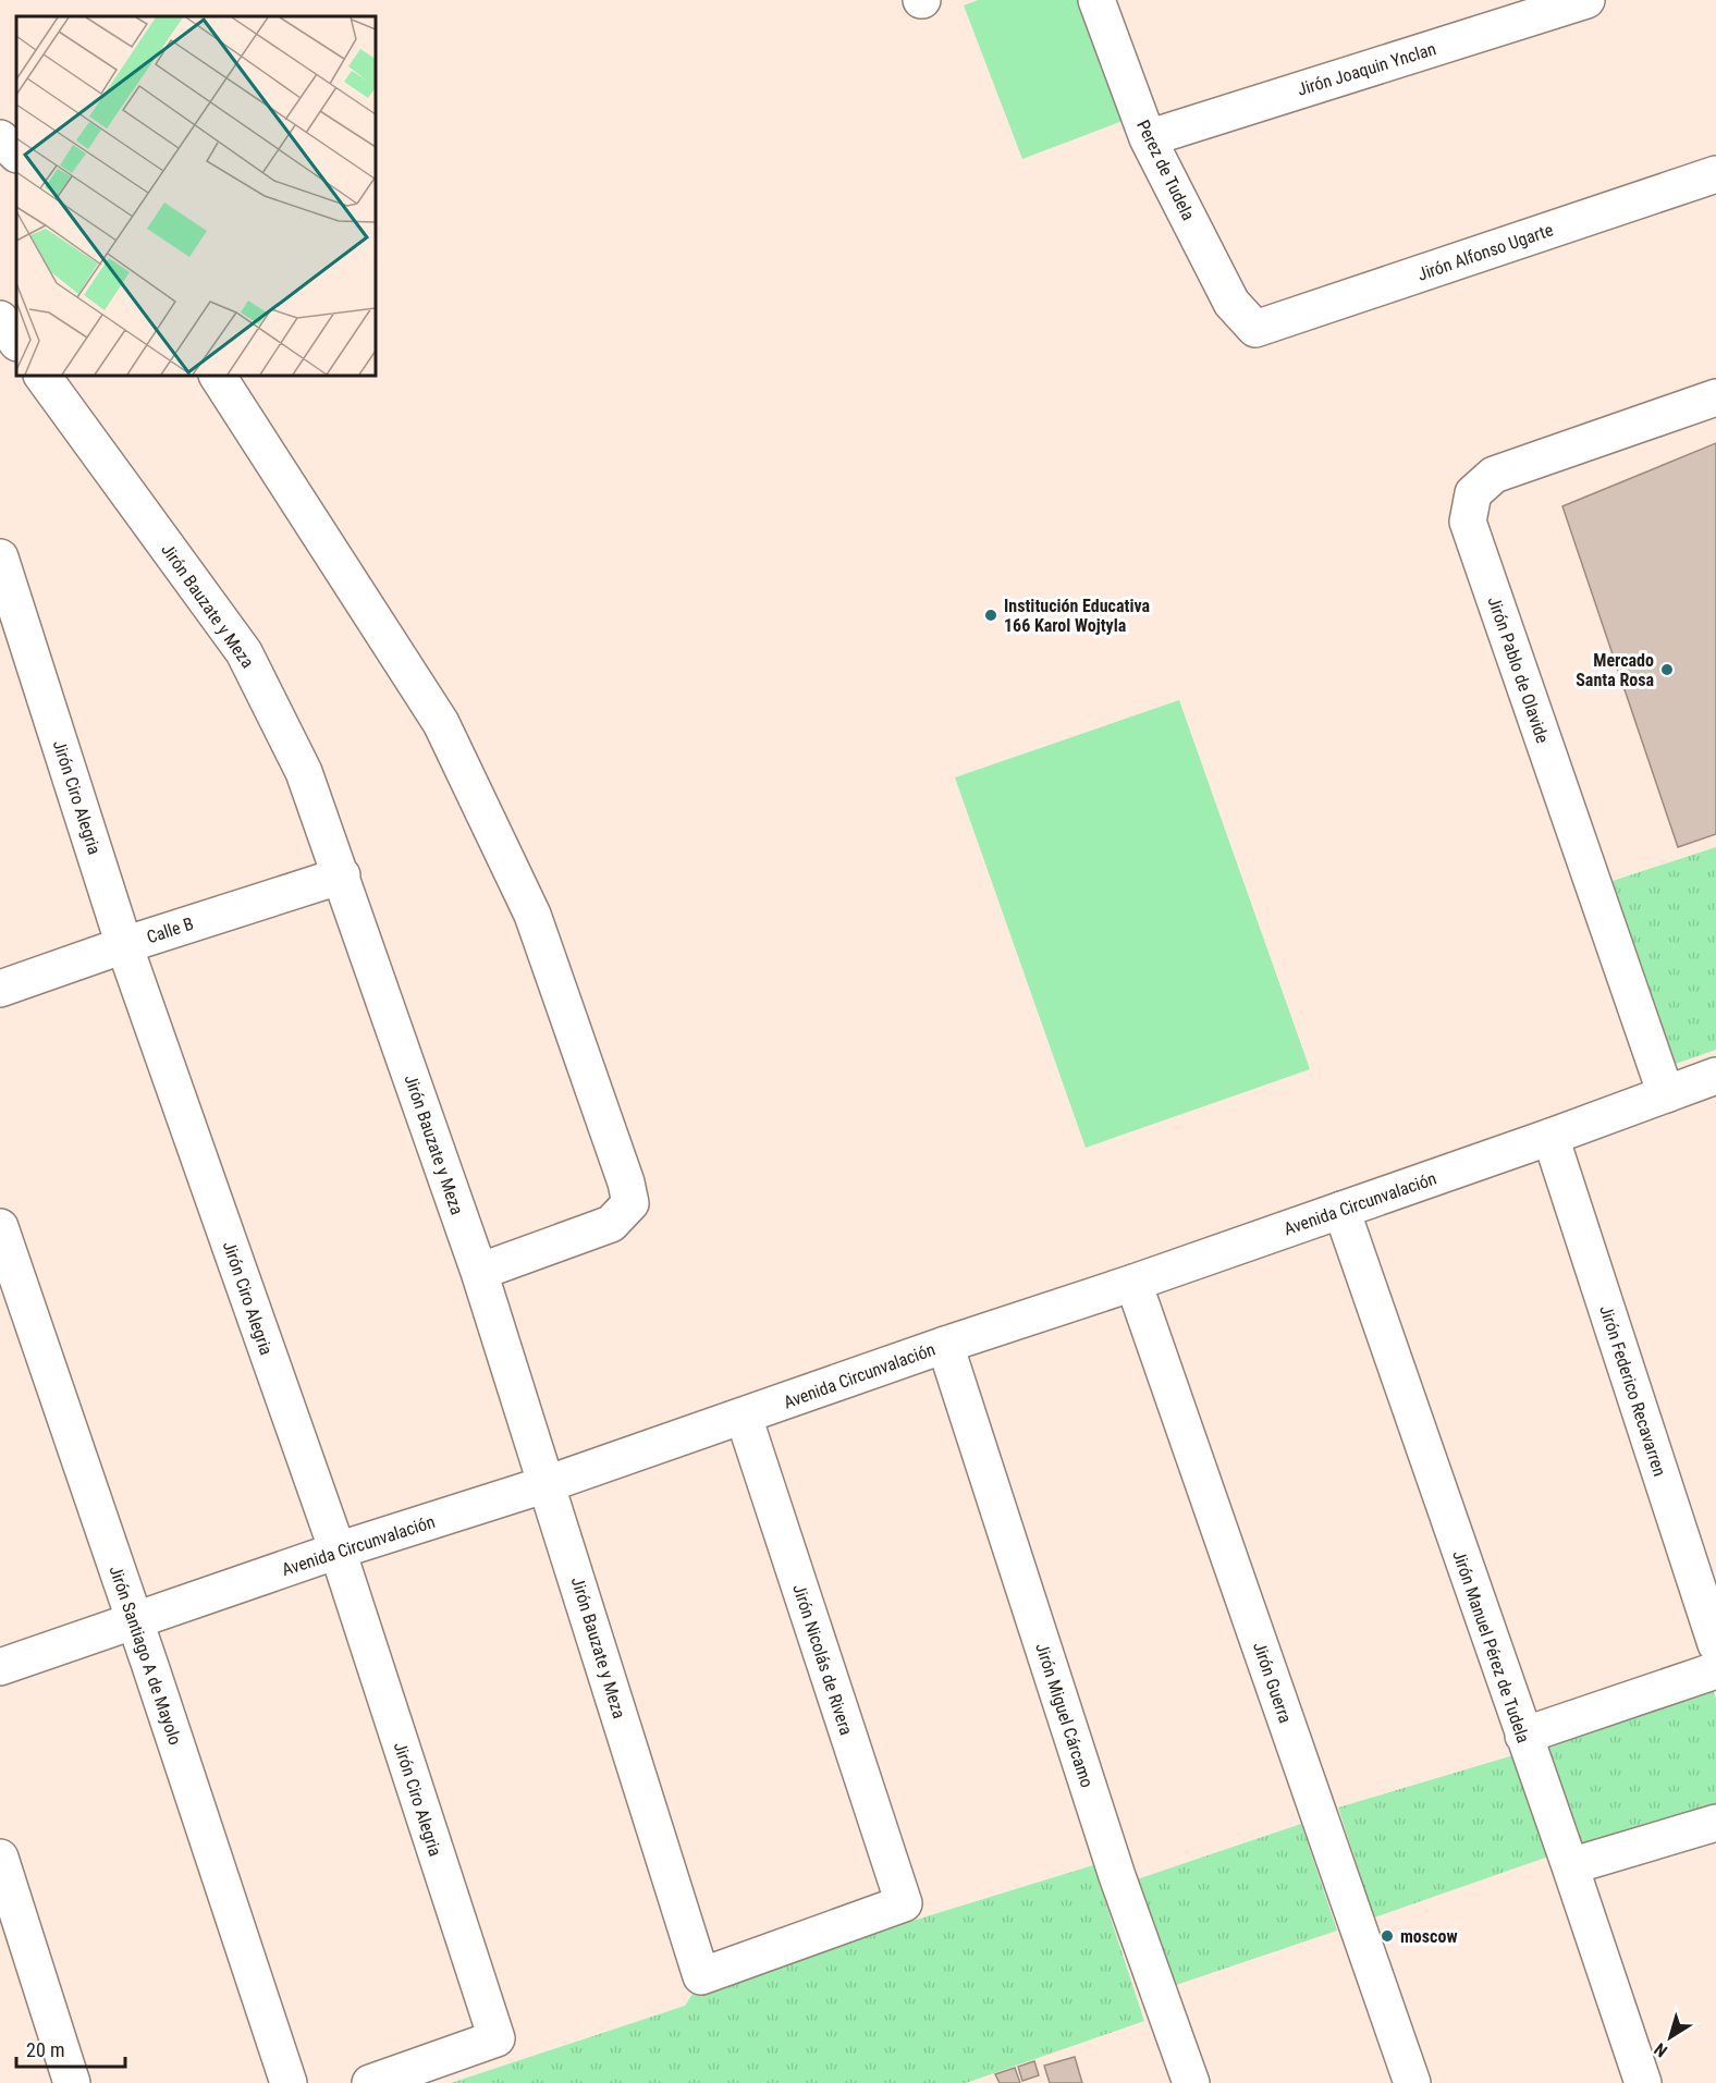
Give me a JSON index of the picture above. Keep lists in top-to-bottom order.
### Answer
{
  "streets": {
    "street": [
      "Jirón Joaquin Ynclan",
      "Perez de Tudela",
      "Jirón Alfonso Ugarte",
      "Jirón Bauzate y Meza",
      "Jirón Pablo de Olavide",
      "Jirón Ciro Alegria",
      "Calle B",
      "Avenida Circunvalación",
      "Jirón Federico Recavarren",
      "Jirón Manuel Pérez de Tudela",
      "Jirón Santiago A de Mayolo",
      "Jirón Nicolás de Rivera",
      "Jirón Guerra",
      "Jirón Miguel Cárcamo"
    ]
  },
  "crossings": [
    ["Jirón Joaquin Ynclan", "Perez de Tudela"],
    ["Perez de Tudela", "Jirón Alfonso Ugarte"],
    ["Jirón Bauzate y Meza", "Calle B"],
    ["Jirón Bauzate y Meza", "Avenida Circunvalación"],
    ["Jirón Bauzate y Meza", "Jirón Nicolás de Rivera"],
    ["Jirón Pablo de Olavide", "Avenida Circunvalación"],
    ["Jirón Ciro Alegria", "Calle B"],
    ["Jirón Ciro Alegria", "Avenida Circunvalación"],
    ["Avenida Circunvalación", "Jirón Federico Recavarren"],
    ["Avenida Circunvalación", "Jirón Manuel Pérez de Tudela"],
    ["Avenida Circunvalación", "Jirón Santiago A de Mayolo"],
    ["Avenida Circunvalación", "Jirón Nicolás de Rivera"],
    ["Avenida Circunvalación", "Jirón Guerra"],
    ["Avenida Circunvalación", "Jirón Miguel Cárcamo"]
  ],
  "places": ["Institución Educativa 166 Karol Wojtyla", "Mercado Santa Rosa", "moscow"],
  "scale_bar": "20 m",
  "north": "bottom left"
}
